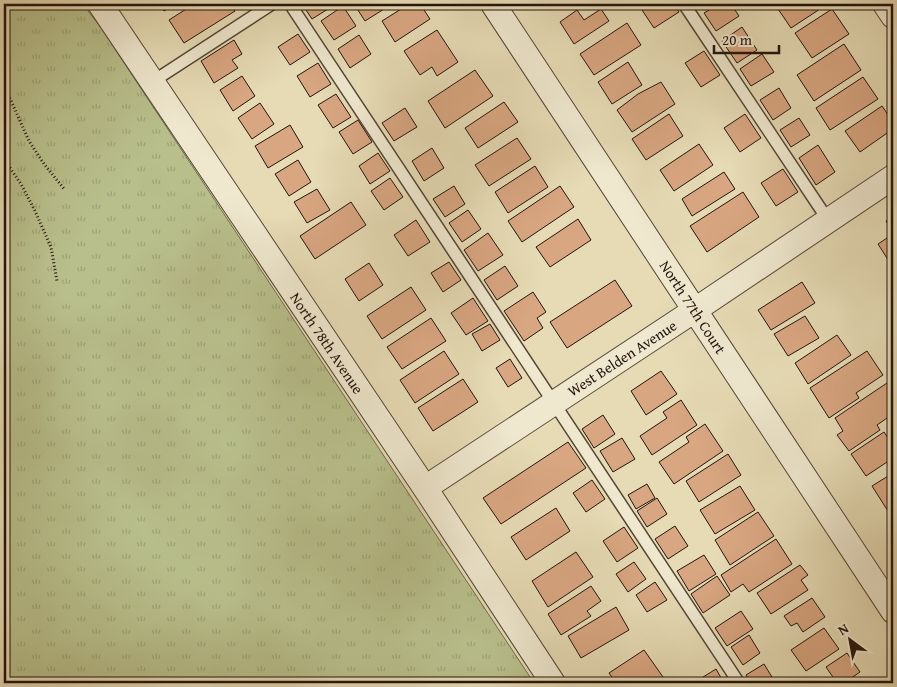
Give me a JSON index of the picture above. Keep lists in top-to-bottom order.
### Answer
{
  "streets": {
    "street": ["North 77th Court", "North 78th Avenue", "West Belden Avenue"]
  },
  "crossings": [
    ["North 77th Court", "West Belden Avenue"],
    ["North 78th Avenue", "West Belden Avenue"]
  ],
  "scale_bar": "20 m",
  "north": "top left"
}
